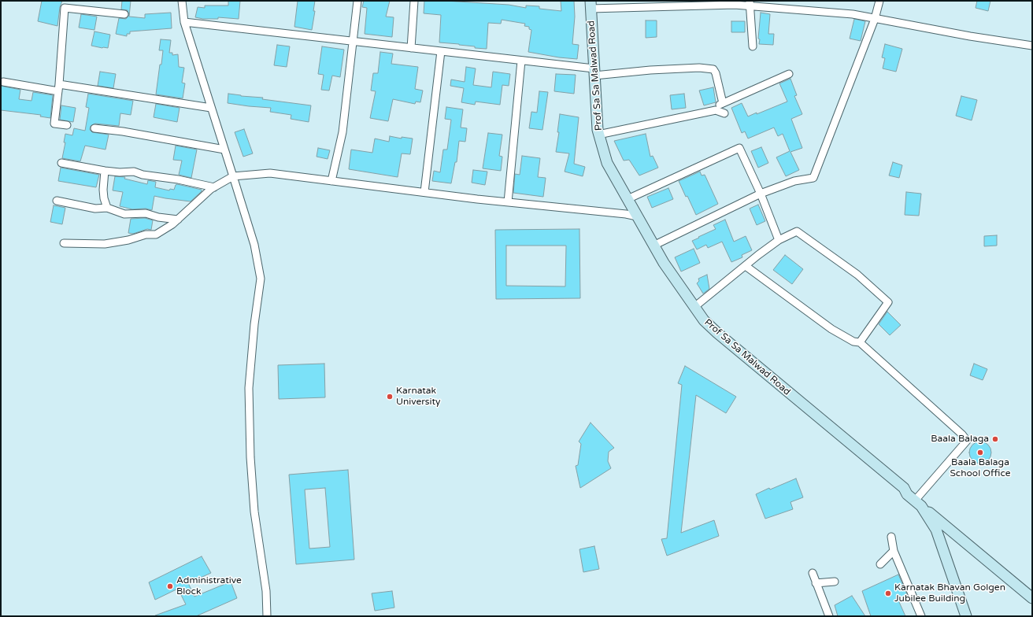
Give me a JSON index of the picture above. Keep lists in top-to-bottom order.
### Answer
{
  "streets": {
    "street": ["Prof Sa Sa Malwad Road"]
  },
  "places": [
    "Karnatak University",
    "Baala Balaga",
    "Baala Balaga School Office",
    "Administrative Block",
    "Karnatak Bhavan Golgen Jubilee Building"
  ]
}
